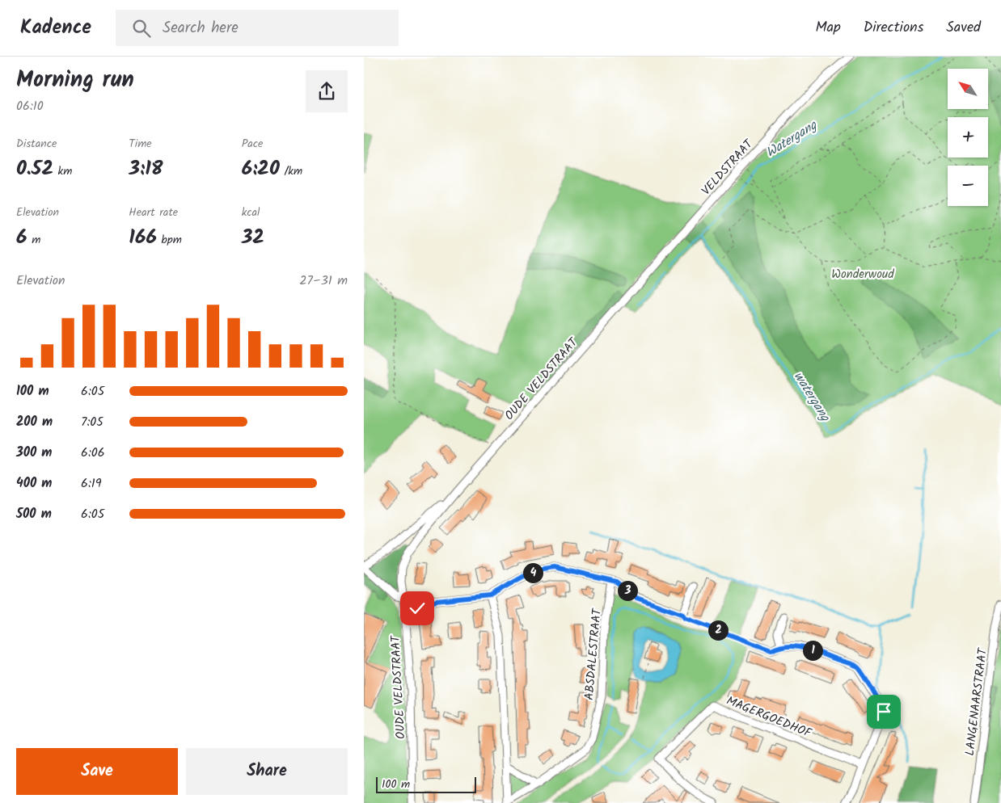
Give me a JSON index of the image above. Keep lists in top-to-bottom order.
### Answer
{
  "streets": {
    "street": [
      "VELDSTRAAT",
      "OUDE VELDSTRAAT",
      "ABSDALESTRAAT",
      "LANGENAARSTRAAT",
      "MAGERGOEDHOF"
    ]
  },
  "crossings": [
    ["VELDSTRAAT", "OUDE VELDSTRAAT"]
  ],
  "water": ["Watergang", "watergang"],
  "parks": ["Wonderwoud"],
  "scale_bar": "100 m",
  "north": "top left",
  "page": {
    "header": "Kadence",
    "search": "Search here",
    "nav": ["Map", "Directions", "Saved"],
    "heading": ["Morning run", "06:10"],
    "map_buttons": ["+", "−"],
    "stats": [
      ["Distance", "0.52 km"],
      ["Time", "3:18"],
      ["Pace", "6:20 /km"],
      ["Elevation", "6 m"],
      ["Heart rate", "166 bpm"],
      ["kcal", "32"]
    ],
    "chart": ["Elevation", "27–31 m"],
    "list": [
      {
        "name": "100 m",
        "note": "6:05"
      },
      {
        "name": "200 m",
        "note": "7:05"
      },
      {
        "name": "300 m",
        "note": "6:06"
      },
      {
        "name": "400 m",
        "note": "6:19"
      },
      {
        "name": "500 m",
        "note": "6:05"
      }
    ],
    "pins": [
      "4",
      "3",
      "2",
      "1"
    ],
    "buttons": ["Save", "Share"],
    "scale": "100 m"
  }
}
